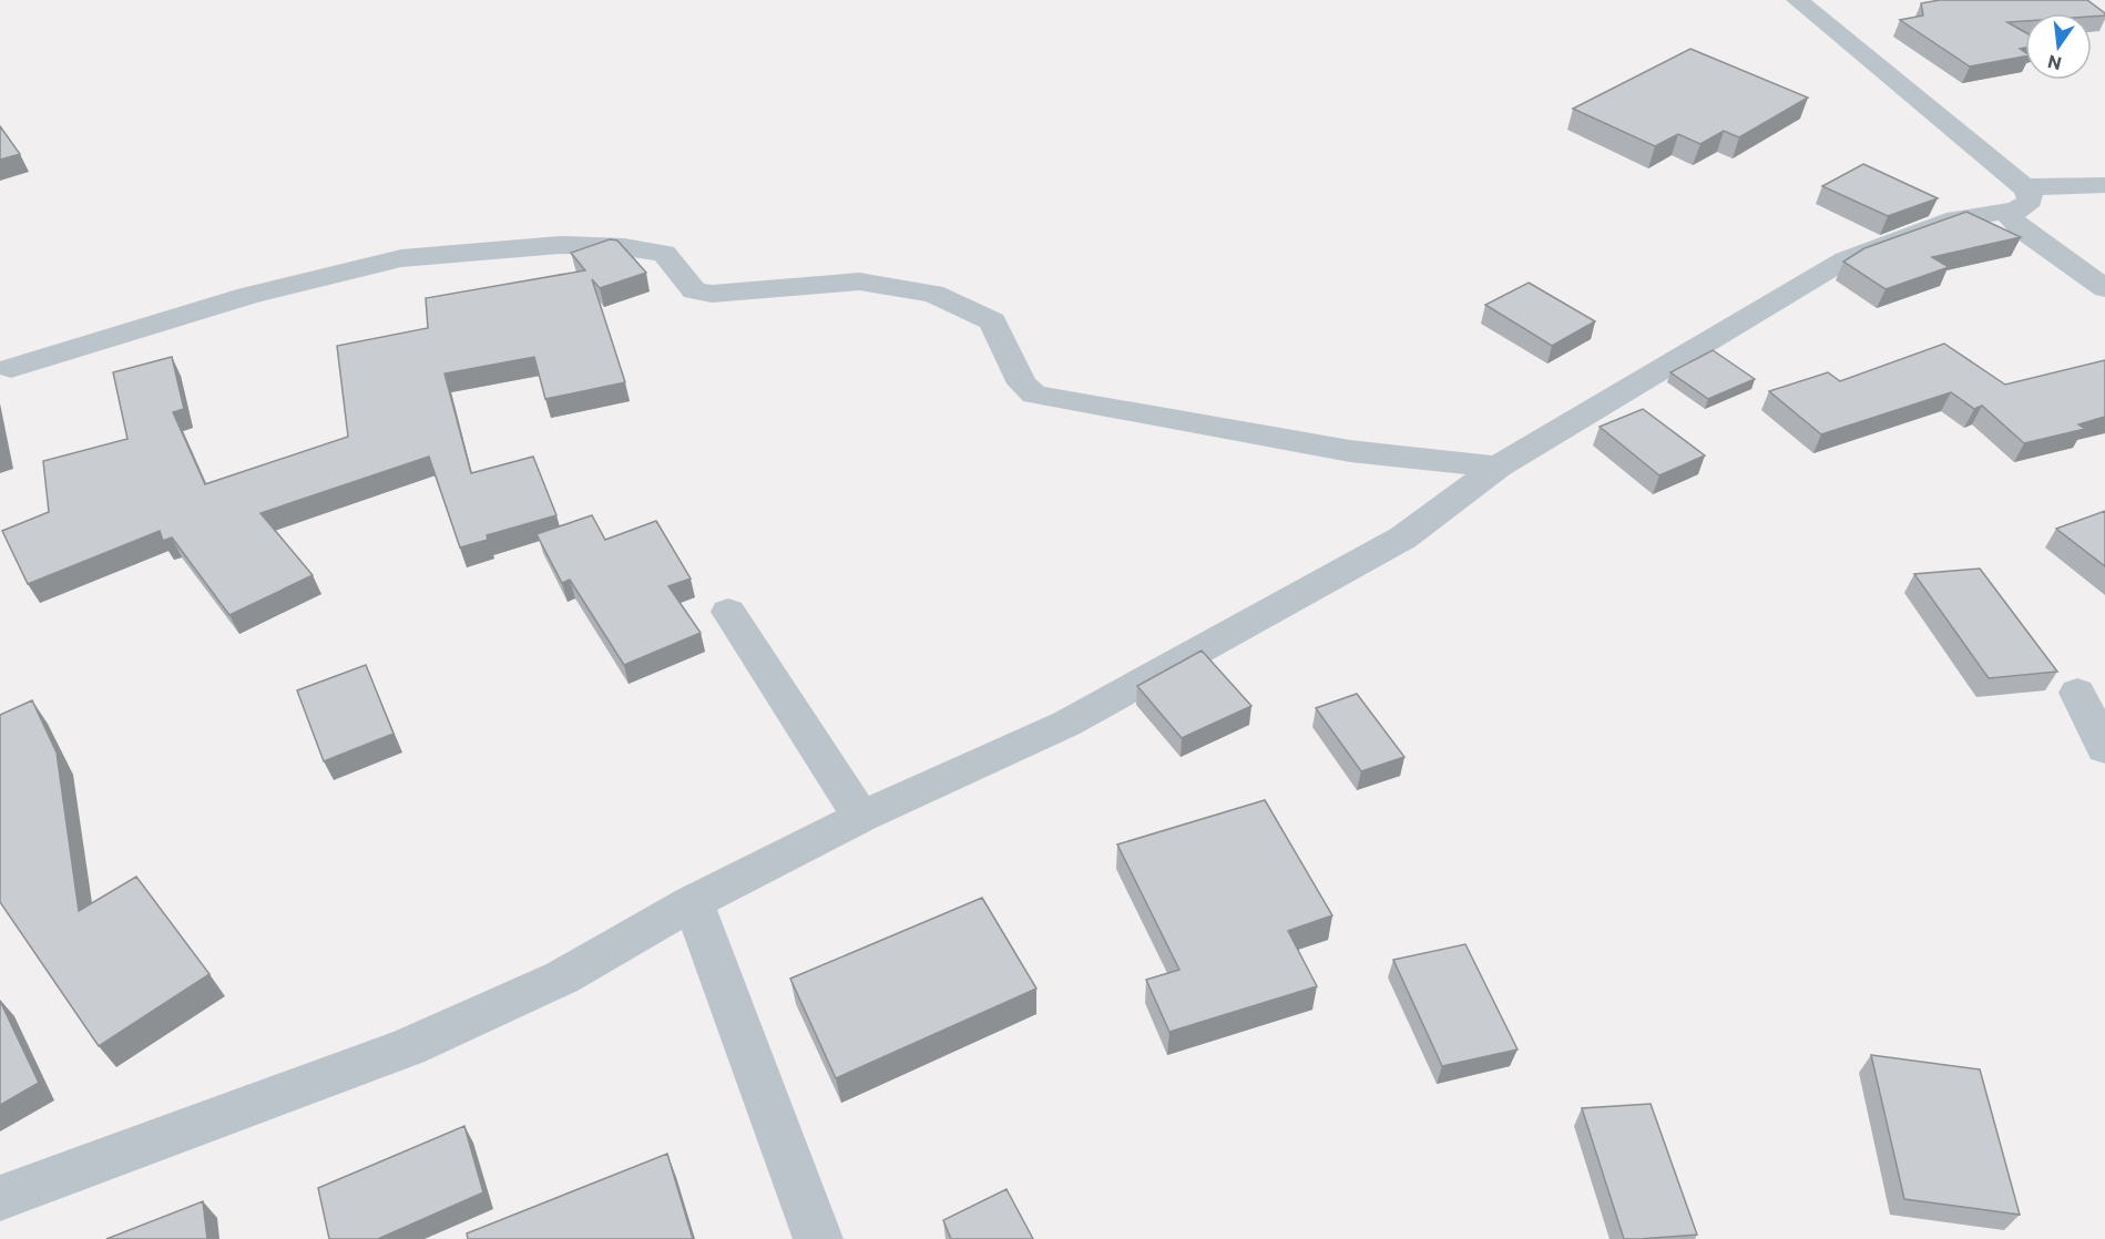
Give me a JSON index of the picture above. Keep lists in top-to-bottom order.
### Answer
{
  "north": "bottom"
}
